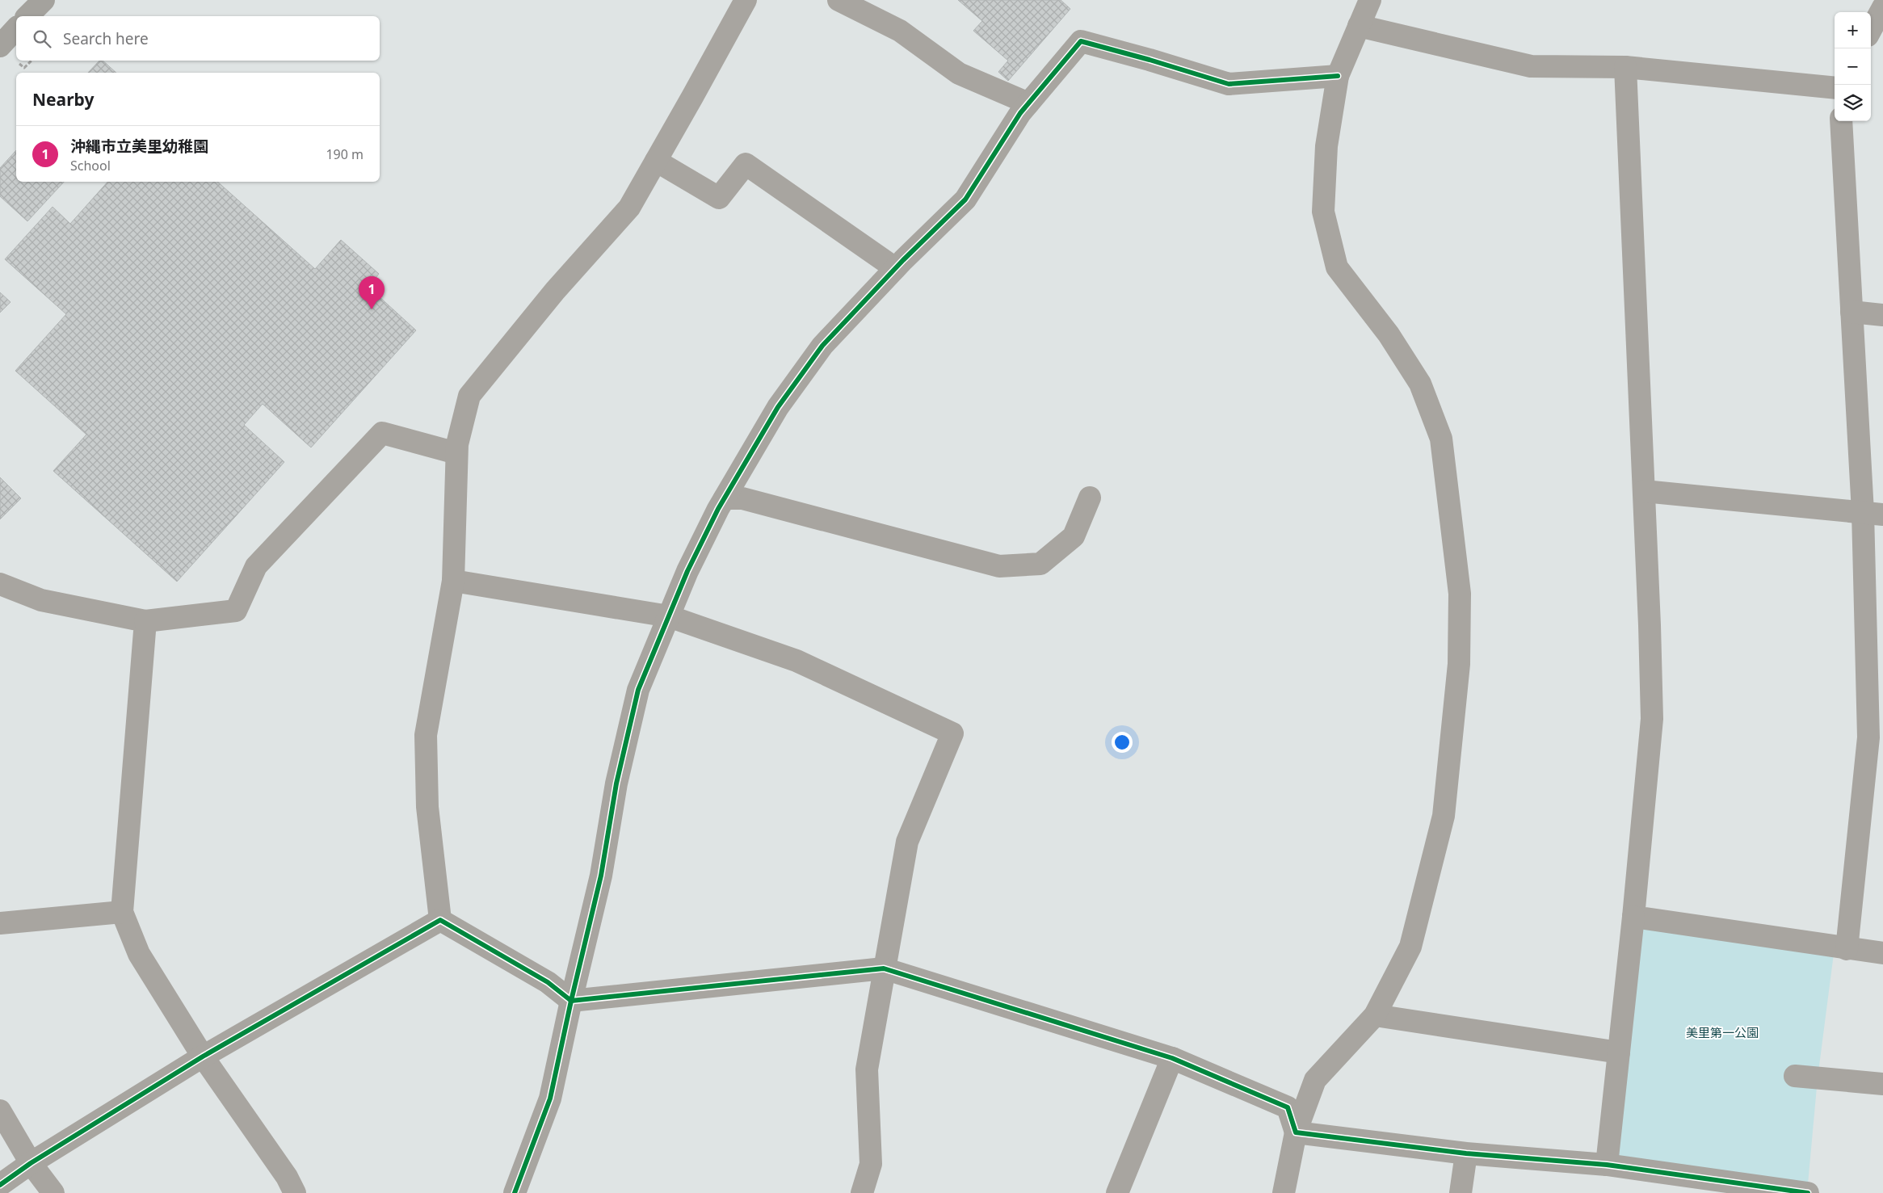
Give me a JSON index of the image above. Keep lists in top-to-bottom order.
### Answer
{
  "parks": ["美里第一公園"],
  "page": {
    "map_buttons": ["+", "−"],
    "search": "Search here",
    "heading": "Nearby",
    "list": [
      {
        "mark": "1",
        "name": "沖縄市立美里幼稚園",
        "note": "School",
        "value": "190 m"
      }
    ],
    "pins": "1"
  }
}
